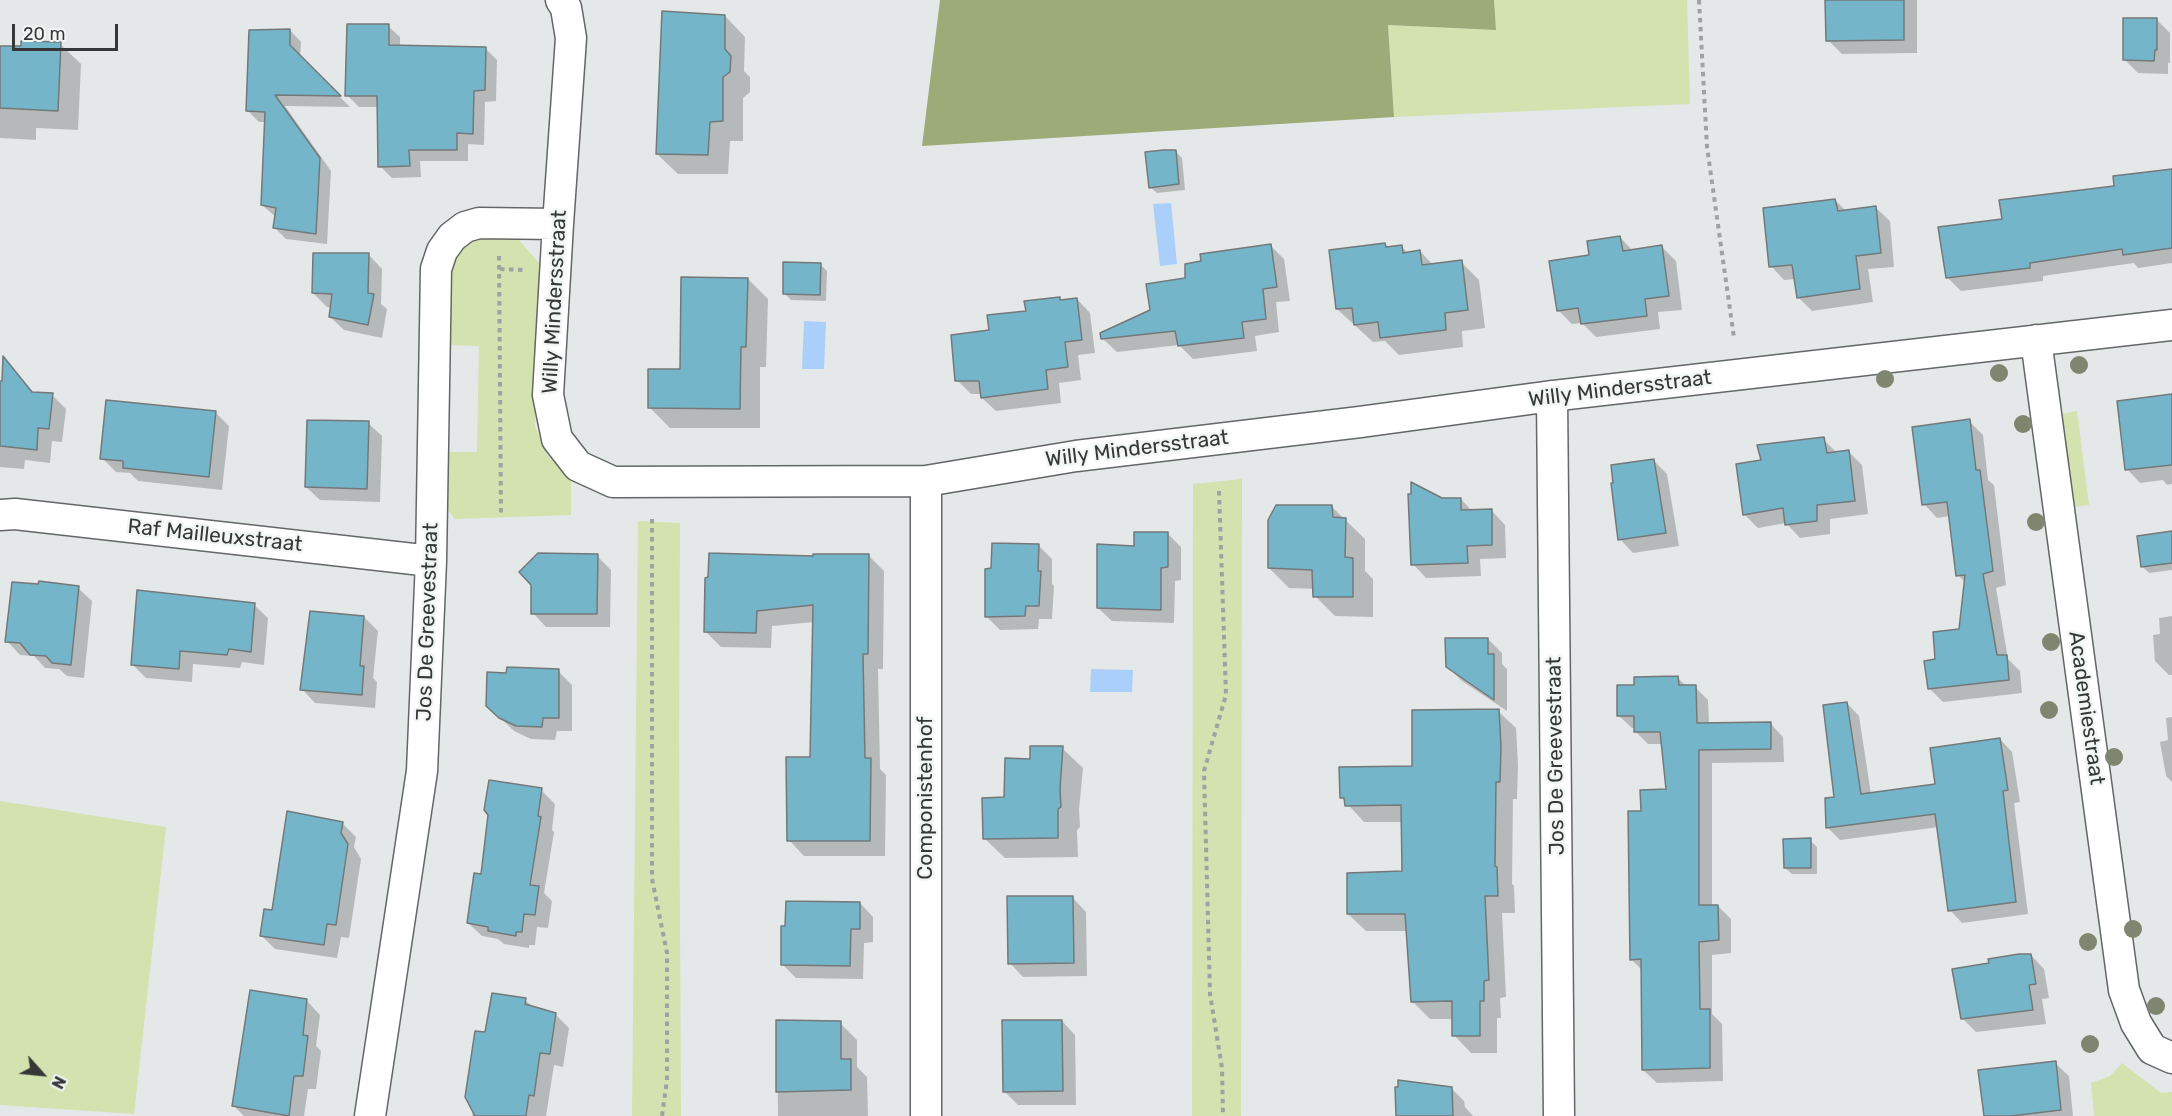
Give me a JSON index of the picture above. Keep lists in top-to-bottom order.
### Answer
{
  "streets": {
    "street": [
      "Willy Mindersstraat",
      "Raf Mailleuxstraat",
      "Jos De Greevestraat",
      "Academiestraat",
      "Componistenhof"
    ]
  },
  "crossings": [
    ["Willy Mindersstraat", "Jos De Greevestraat"],
    ["Willy Mindersstraat", "Academiestraat"],
    ["Willy Mindersstraat", "Componistenhof"],
    ["Raf Mailleuxstraat", "Jos De Greevestraat"]
  ],
  "scale_bar": "20 m",
  "north": "bottom right"
}
